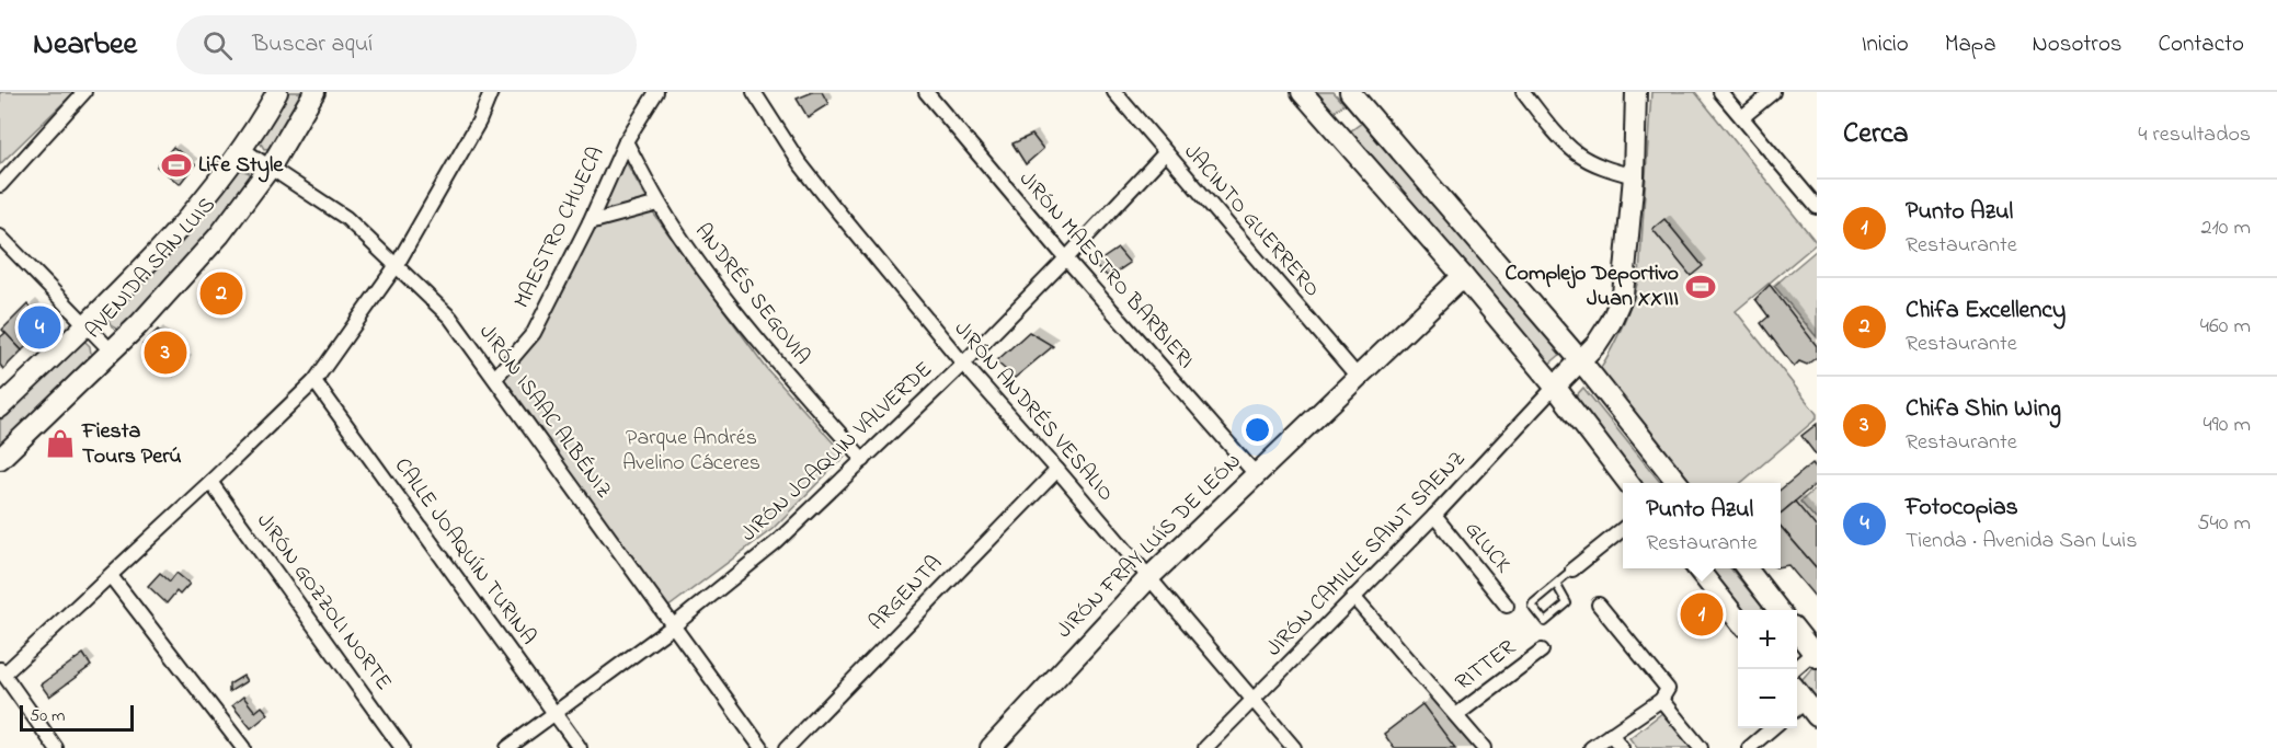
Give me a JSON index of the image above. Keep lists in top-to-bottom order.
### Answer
{
  "streets": {
    "street": [
      "JACINTO GUERRERO",
      "MAESTRO CHUECA",
      "AVENIDA SAN LUIS",
      "JIRÓN MAESTRO BARBIERI",
      "ANDRÉS SEGOVIA",
      "JIRÓN ISAAC ALBÉNIZ",
      "JIRÓN ANDRÉS VESALIO",
      "JIRÓN JOAQUIN VALVERDE",
      "JIRÓN FRAY LUÍS DE LEÓN",
      "GLUCK",
      "CALLE JOAQUÍN TURINA",
      "JIRÓN CAMILLE SAINT SAENZ",
      "ARGENTA",
      "JIRÓN GOZZOLI NORTE",
      "RITTER"
    ]
  },
  "crossings": [
    ["JACINTO GUERRERO", "JIRÓN JOAQUIN VALVERDE"],
    ["JACINTO GUERRERO", "JIRÓN FRAY LUÍS DE LEÓN"],
    ["MAESTRO CHUECA", "ANDRÉS SEGOVIA"],
    ["MAESTRO CHUECA", "JIRÓN ISAAC ALBÉNIZ"],
    ["AVENIDA SAN LUIS", "JIRÓN ISAAC ALBÉNIZ"],
    ["JIRÓN MAESTRO BARBIERI", "JIRÓN JOAQUIN VALVERDE"],
    ["JIRÓN MAESTRO BARBIERI", "JIRÓN FRAY LUÍS DE LEÓN"],
    ["ANDRÉS SEGOVIA", "JIRÓN JOAQUIN VALVERDE"],
    ["JIRÓN ISAAC ALBÉNIZ", "JIRÓN JOAQUIN VALVERDE"],
    ["JIRÓN ANDRÉS VESALIO", "JIRÓN JOAQUIN VALVERDE"],
    ["JIRÓN ANDRÉS VESALIO", "JIRÓN FRAY LUÍS DE LEÓN"],
    ["JIRÓN ANDRÉS VESALIO", "JIRÓN CAMILLE SAINT SAENZ"],
    ["JIRÓN ANDRÉS VESALIO", "ARGENTA"],
    ["JIRÓN JOAQUIN VALVERDE", "CALLE JOAQUÍN TURINA"],
    ["GLUCK", "JIRÓN CAMILLE SAINT SAENZ"]
  ],
  "parks": ["Parque Andrés Avelino Cáceres"],
  "places": {
    "sports": ["Life Style", "Complejo Deportivo Juan XXIII"],
    "shop": ["Fiesta Tours Perú"]
  },
  "scale_bar": "50 m",
  "page": {
    "header": "Nearbee",
    "search": "Buscar aquí",
    "nav": [
      "Inicio",
      "Mapa",
      "Nosotros",
      "Contacto"
    ],
    "heading": ["Cerca", "4 resultados"],
    "list": [
      {
        "mark": "1",
        "name": "Punto Azul",
        "note": "Restaurante",
        "value": "210 m"
      },
      {
        "mark": "2",
        "name": "Chifa Excellency",
        "note": "Restaurante",
        "value": "460 m"
      },
      {
        "mark": "3",
        "name": "Chifa Shin Wing",
        "note": "Restaurante",
        "value": "490 m"
      },
      {
        "mark": "4",
        "name": "Fotocopias",
        "note": "Tienda · Avenida San Luis",
        "value": "540 m"
      }
    ],
    "pins": [
      "2",
      "4",
      "3",
      "1"
    ],
    "popup": ["Punto Azul", "Restaurante"],
    "map_buttons": ["+", "−"],
    "scale": "50 m"
  }
}
